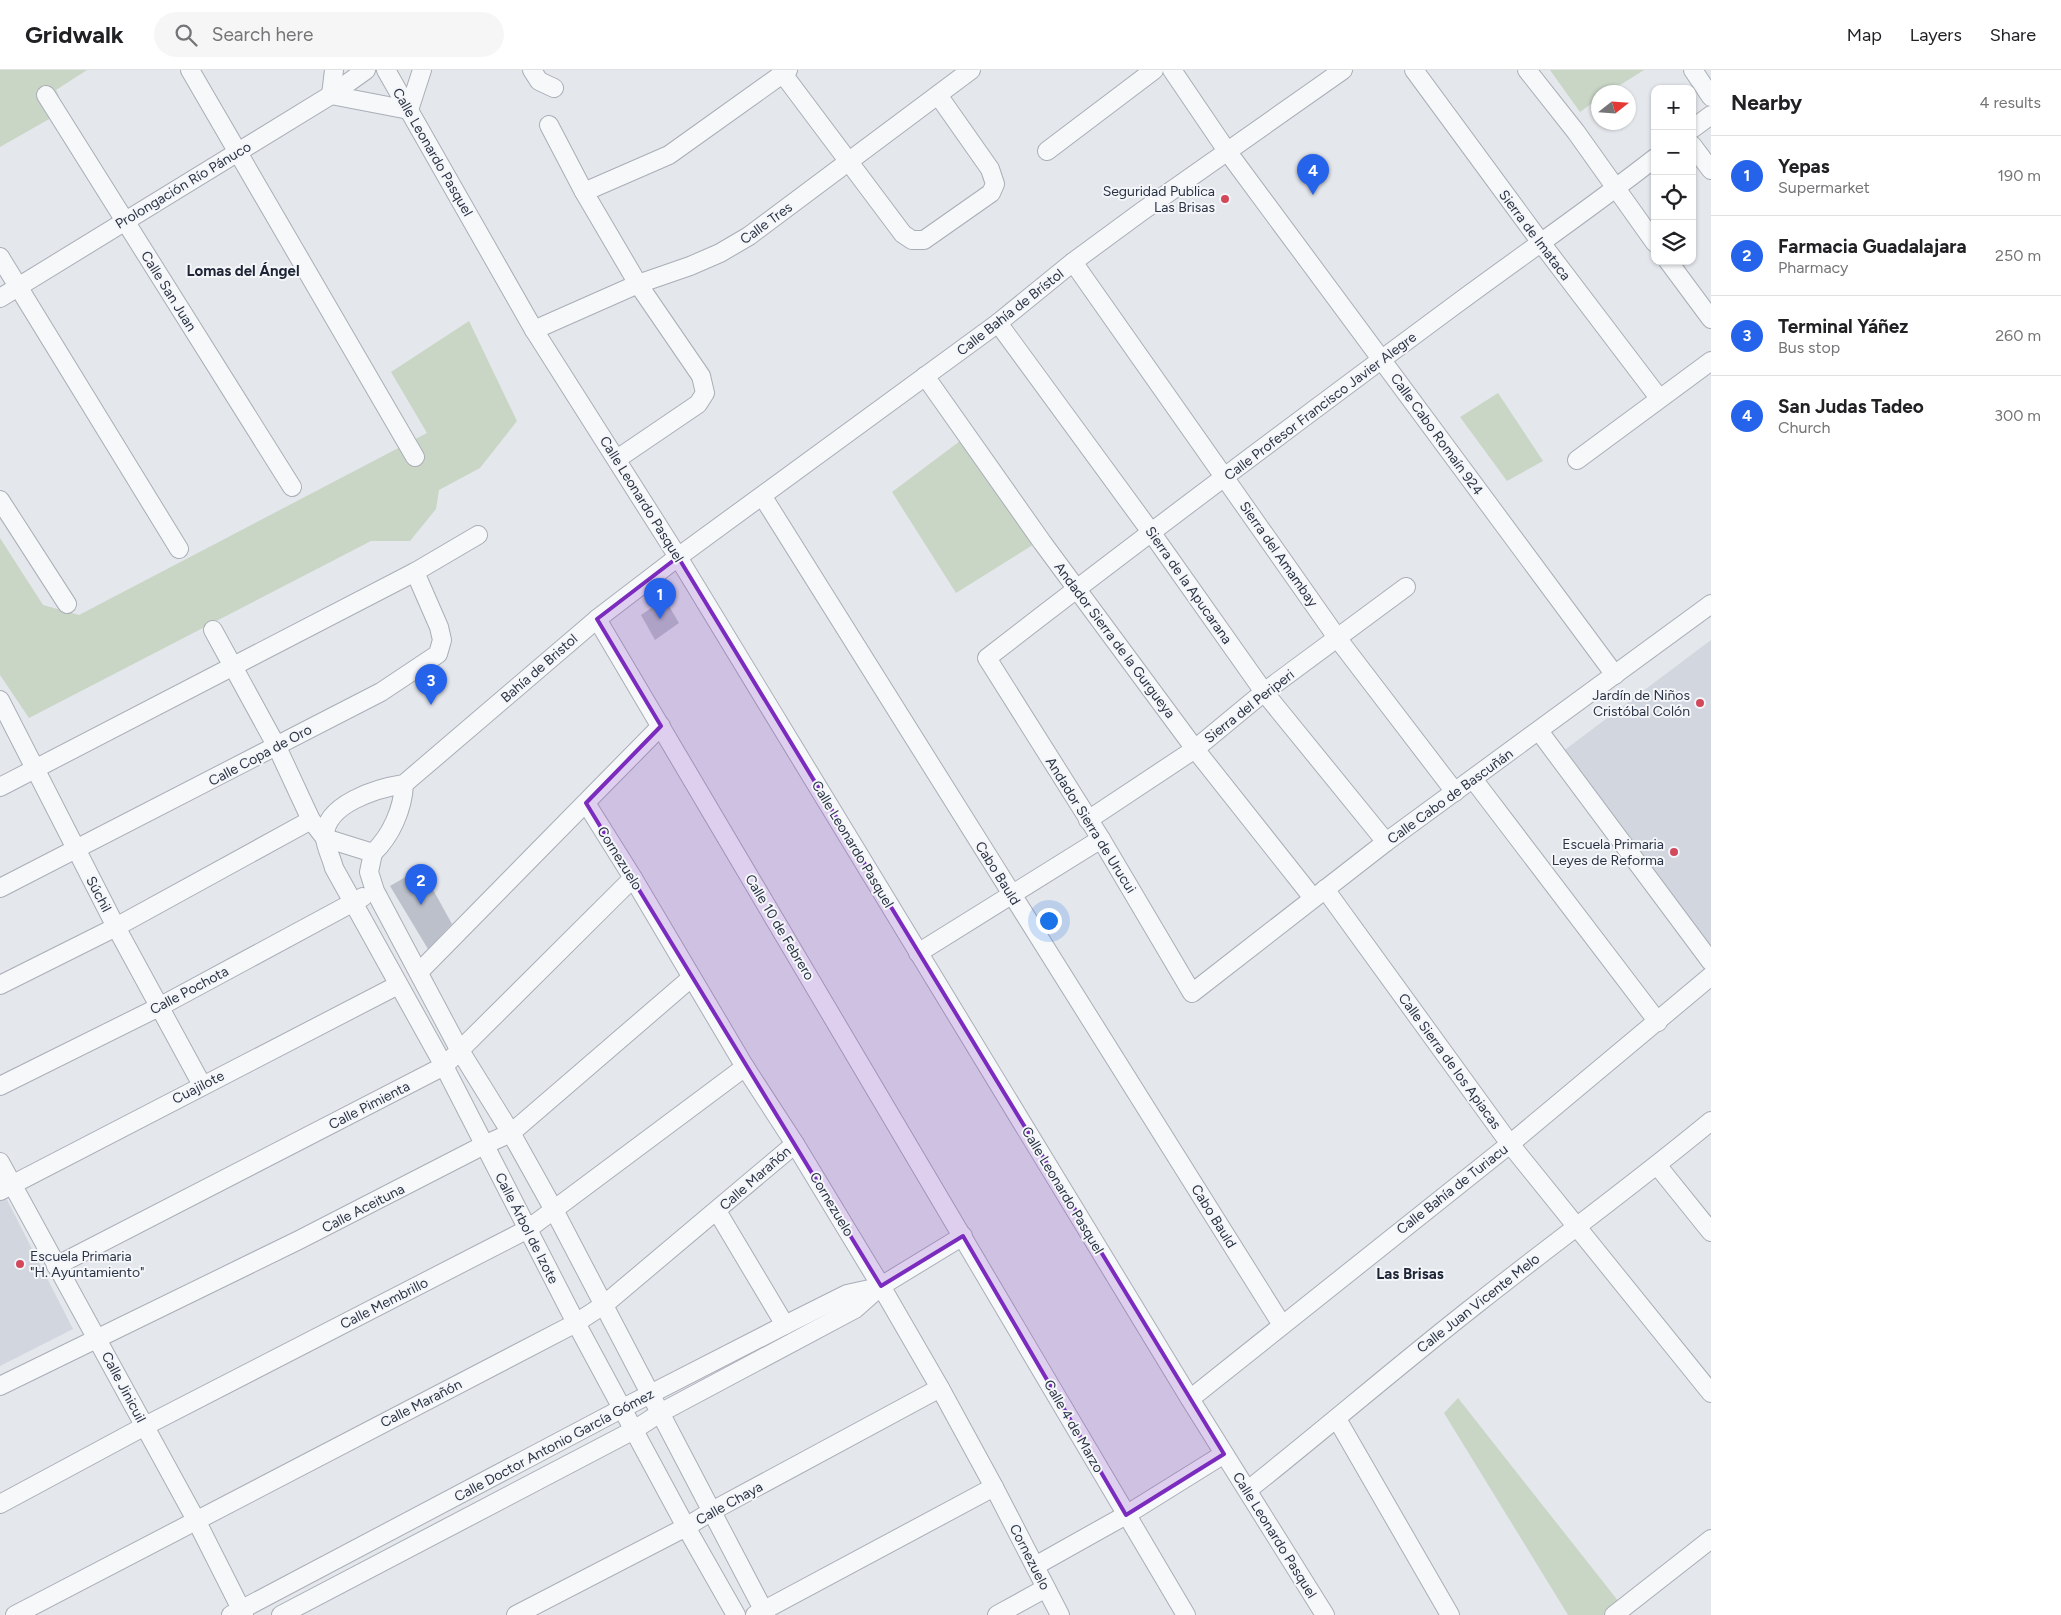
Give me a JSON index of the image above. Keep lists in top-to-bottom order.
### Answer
{
  "streets": {
    "street": [
      "Calle Leonardo Pasquel",
      "Prolongación Río Pánuco",
      "Calle Tres",
      "Sierra de Imataca",
      "Calle San Juan",
      "Calle Bahía de Brístol",
      "Calle Profesor Francisco Javier Alegre",
      "Calle Cabo Romaín 924",
      "Sierra del Amambay",
      "Sierra de la Apucarana",
      "Andador Sierra de la Gurgueya",
      "Bahía de Bristol",
      "Sierra del Periperi",
      "Calle Copa de Oro",
      "Calle Cabo de Bascuñán",
      "Andador Sierra de Urucui",
      "Cornezuelo",
      "Cabo Bauld",
      "Súchil",
      "Calle 10 de Febrero",
      "Calle Pochota",
      "Calle Sierra de los Apiacas",
      "Cuajilote",
      "Calle Pimienta",
      "Calle Marañón",
      "Calle Bahía de Turiacu",
      "Calle Aceituna",
      "Calle Árbol de Izote",
      "Calle Membrillo",
      "Calle Juan Vicente Melo",
      "Calle Jinicuil",
      "Calle 4 de Marzo",
      "Calle Doctor Antonio García Gómez",
      "Calle Chaya"
    ]
  },
  "crossings": [
    ["Calle Leonardo Pasquel", "Calle Tres"],
    ["Calle Leonardo Pasquel", "Calle Bahía de Brístol"],
    ["Calle Leonardo Pasquel", "Bahía de Bristol"],
    ["Calle Leonardo Pasquel", "Calle Bahía de Turiacu"],
    ["Calle Leonardo Pasquel", "Calle Juan Vicente Melo"],
    ["Prolongación Río Pánuco", "Calle San Juan"],
    ["Sierra de Imataca", "Calle Profesor Francisco Javier Alegre"],
    ["Calle Bahía de Brístol", "Calle Cabo Romaín 924"],
    ["Calle Bahía de Brístol", "Sierra del Amambay"],
    ["Calle Bahía de Brístol", "Sierra de la Apucarana"],
    ["Calle Bahía de Brístol", "Andador Sierra de la Gurgueya"],
    ["Calle Bahía de Brístol", "Bahía de Bristol"],
    ["Calle Bahía de Brístol", "Cabo Bauld"],
    ["Calle Profesor Francisco Javier Alegre", "Calle Cabo Romaín 924"],
    ["Calle Profesor Francisco Javier Alegre", "Sierra del Amambay"],
    ["Calle Profesor Francisco Javier Alegre", "Sierra de la Apucarana"],
    ["Calle Profesor Francisco Javier Alegre", "Andador Sierra de la Gurgueya"],
    ["Calle Profesor Francisco Javier Alegre", "Andador Sierra de Urucui"],
    ["Calle Cabo Romaín 924", "Calle Cabo de Bascuñán"],
    ["Sierra del Amambay", "Sierra del Periperi"],
    ["Sierra del Amambay", "Calle Cabo de Bascuñán"],
    ["Sierra de la Apucarana", "Sierra del Periperi"],
    ["Sierra de la Apucarana", "Calle Cabo de Bascuñán"],
    ["Andador Sierra de la Gurgueya", "Sierra del Periperi"],
    ["Andador Sierra de la Gurgueya", "Calle Cabo de Bascuñán"],
    ["Andador Sierra de la Gurgueya", "Calle Sierra de los Apiacas"],
    ["Bahía de Bristol", "Calle 10 de Febrero"],
    ["Bahía de Bristol", "Calle Árbol de Izote"],
    ["Sierra del Periperi", "Andador Sierra de Urucui"],
    ["Calle Copa de Oro", "Súchil"],
    ["Calle Cabo de Bascuñán", "Andador Sierra de Urucui"],
    ["Calle Cabo de Bascuñán", "Calle Sierra de los Apiacas"],
    ["Cornezuelo", "Calle Pimienta"],
    ["Cornezuelo", "Calle Marañón"],
    ["Cornezuelo", "Calle Aceituna"],
    ["Cornezuelo", "Calle Membrillo"],
    ["Cornezuelo", "Calle Doctor Antonio García Gómez"],
    ["Cornezuelo", "Calle Chaya"],
    ["Cabo Bauld", "Calle Bahía de Turiacu"],
    ["Súchil", "Calle Pochota"],
    ["Súchil", "Cuajilote"],
    ["Calle 10 de Febrero", "Calle 4 de Marzo"],
    ["Calle 10 de Febrero", "Calle Doctor Antonio García Gómez"],
    ["Calle Pochota", "Calle Árbol de Izote"],
    ["Calle Sierra de los Apiacas", "Calle Bahía de Turiacu"],
    ["Calle Sierra de los Apiacas", "Calle Juan Vicente Melo"],
    ["Cuajilote", "Calle Árbol de Izote"],
    ["Cuajilote", "Calle Jinicuil"],
    ["Calle Pimienta", "Calle Árbol de Izote"],
    ["Calle Pimienta", "Calle Jinicuil"],
    ["Calle Marañón", "Calle Árbol de Izote"],
    ["Calle Marañón", "Calle Jinicuil"],
    ["Calle Aceituna", "Calle Árbol de Izote"],
    ["Calle Aceituna", "Calle Jinicuil"],
    ["Calle Árbol de Izote", "Calle Membrillo"],
    ["Calle Árbol de Izote", "Calle Doctor Antonio García Gómez"],
    ["Calle Árbol de Izote", "Calle Chaya"],
    ["Calle Membrillo", "Calle Jinicuil"],
    ["Calle Jinicuil", "Calle Doctor Antonio García Gómez"],
    ["Calle 4 de Marzo", "Calle Doctor Antonio García Gómez"]
  ],
  "districts": ["Lomas del Ángel", "Las Brisas"],
  "places": [
    "Seguridad Publica Las Brisas",
    "Jardín de Niños Cristóbal Colón",
    "Escuela Primaria Leyes de Reforma",
    "Escuela Primaria \"H. Ayuntamiento\""
  ],
  "north": "right",
  "page": {
    "header": "Gridwalk",
    "search": "Search here",
    "nav": ["Map", "Layers", "Share"],
    "heading": ["Nearby", "4 results"],
    "map_buttons": ["+", "−"],
    "list": [
      {
        "mark": "1",
        "name": "Yepas",
        "note": "Supermarket",
        "value": "190 m"
      },
      {
        "mark": "2",
        "name": "Farmacia Guadalajara",
        "note": "Pharmacy",
        "value": "250 m"
      },
      {
        "mark": "3",
        "name": "Terminal Yáñez",
        "note": "Bus stop",
        "value": "260 m"
      },
      {
        "mark": "4",
        "name": "San Judas Tadeo",
        "note": "Church",
        "value": "300 m"
      }
    ],
    "pins": [
      "4",
      "1",
      "3",
      "2"
    ]
  }
}
